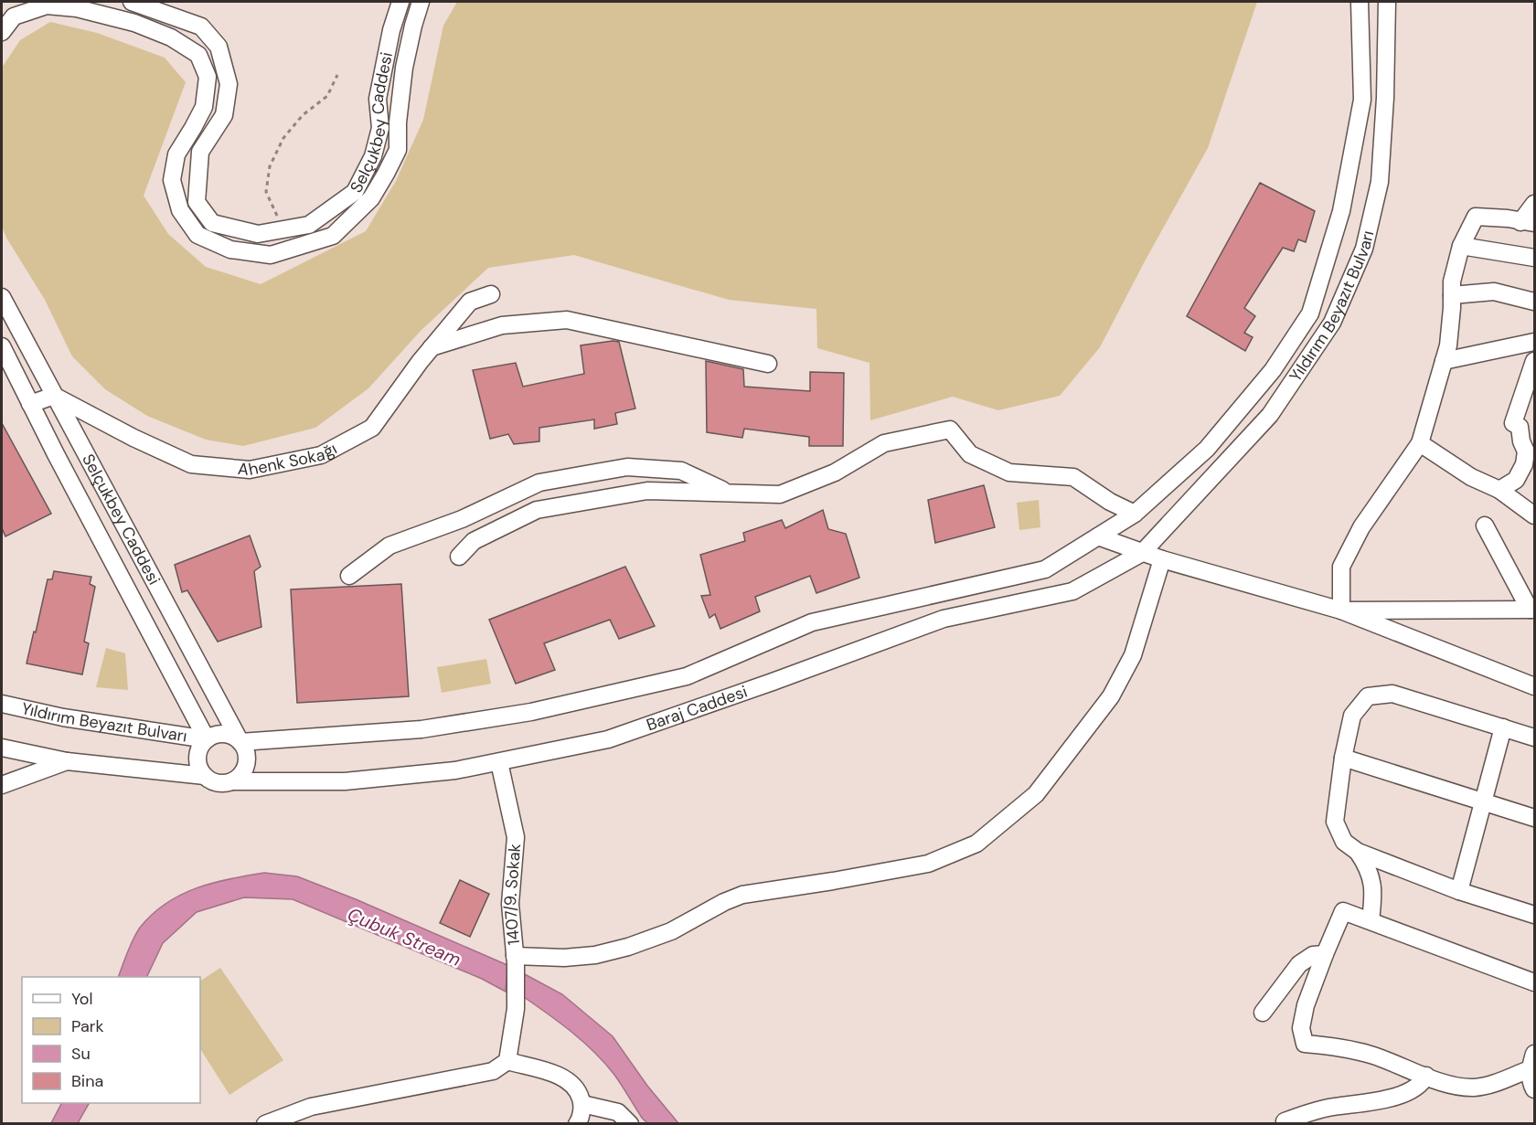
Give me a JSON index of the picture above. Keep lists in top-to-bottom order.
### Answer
{
  "streets": {
    "street": [
      "Selçukbey Caddesi",
      "Yıldırım Beyazıt Bulvarı",
      "Ahenk Sokağı",
      "Baraj Caddesi",
      "1407/9. Sokak"
    ]
  },
  "crossings": [
    ["Selçukbey Caddesi", "Yıldırım Beyazıt Bulvarı"],
    ["Selçukbey Caddesi", "Ahenk Sokağı"],
    ["Selçukbey Caddesi", "Baraj Caddesi"],
    ["Yıldırım Beyazıt Bulvarı", "Baraj Caddesi"],
    ["Baraj Caddesi", "1407/9. Sokak"]
  ],
  "water": ["Çubuk Stream"],
  "legend": [
    "Yol",
    "Park",
    "Su",
    "Bina"
  ]
}
